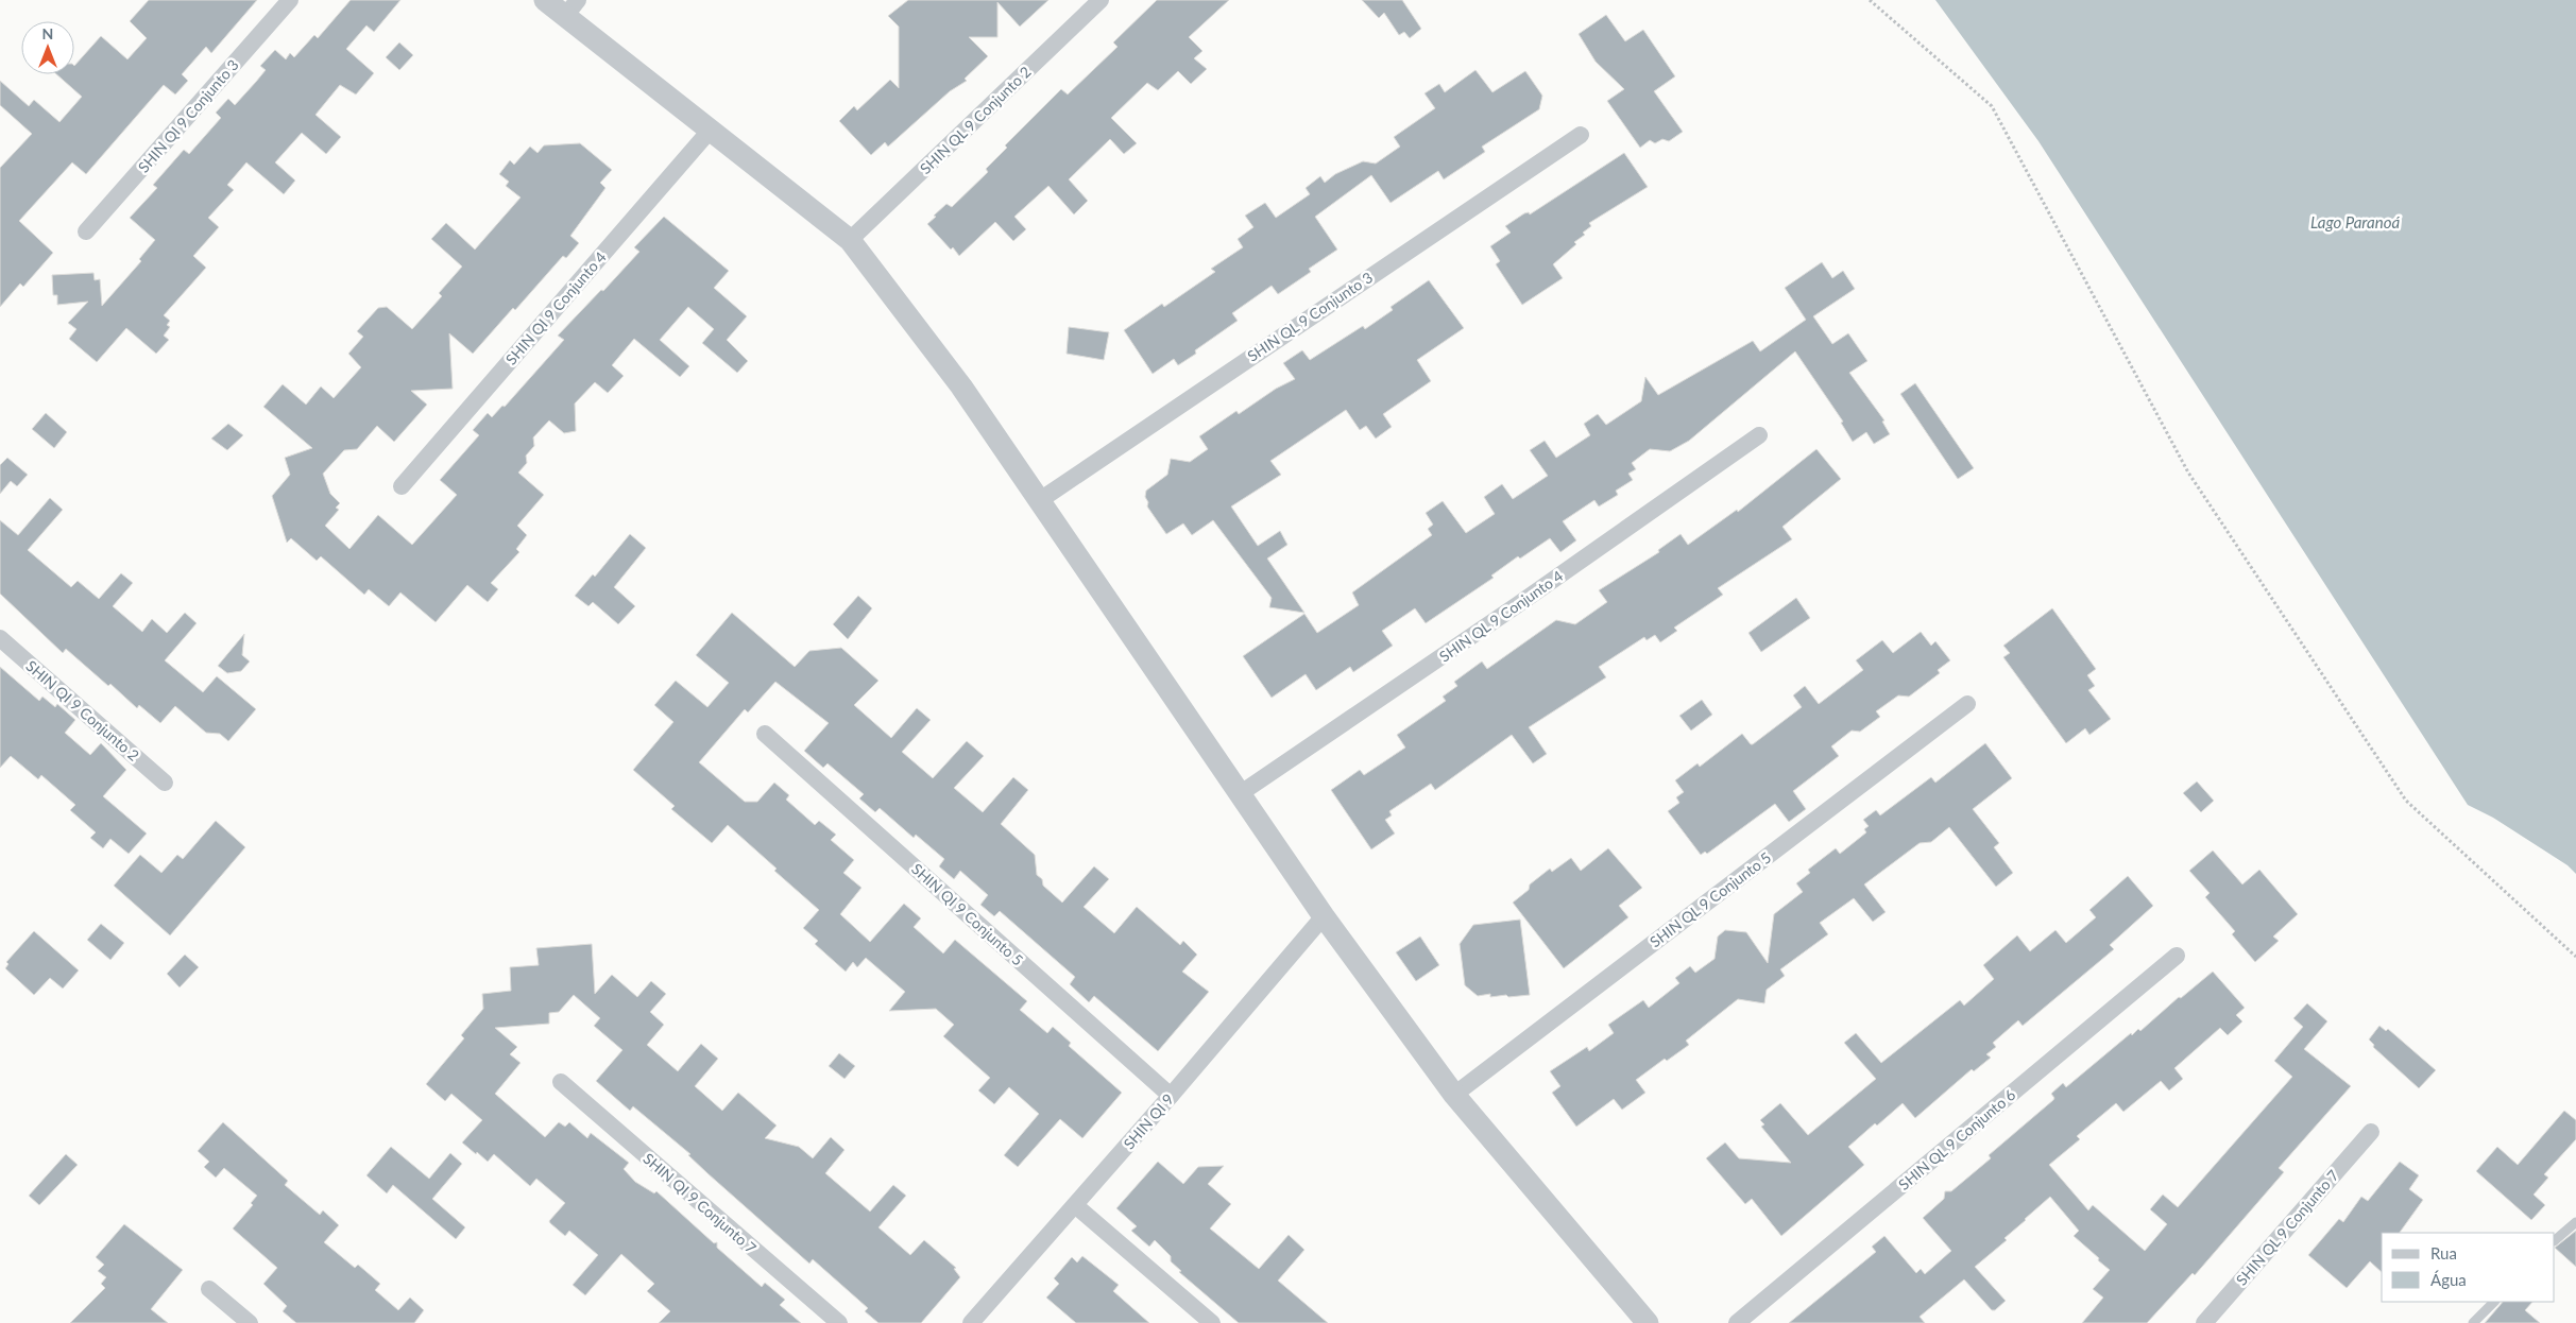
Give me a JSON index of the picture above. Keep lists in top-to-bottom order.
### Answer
{
  "streets": {
    "street": [
      "SHIN QI 9 Conjunto 3",
      "SHIN QL 9 Conjunto 2",
      "SHIN QI 9 Conjunto 4",
      "SHIN QL 9 Conjunto 3",
      "SHIN QL 9 Conjunto 4",
      "SHIN QI 9 Conjunto 2",
      "SHIN QL 9 Conjunto 5",
      "SHIN QI 9 Conjunto 5",
      "SHIN QI 9",
      "SHIN QL 9 Conjunto 6",
      "SHIN QI 9 Conjunto 7",
      "SHIN QL 9 Conjunto 7"
    ]
  },
  "crossings": [
    ["SHIN QI 9 Conjunto 5", "SHIN QI 9"]
  ],
  "water": ["Lago Paranoá"],
  "legend": ["Rua", "Água"],
  "north": "top"
}
